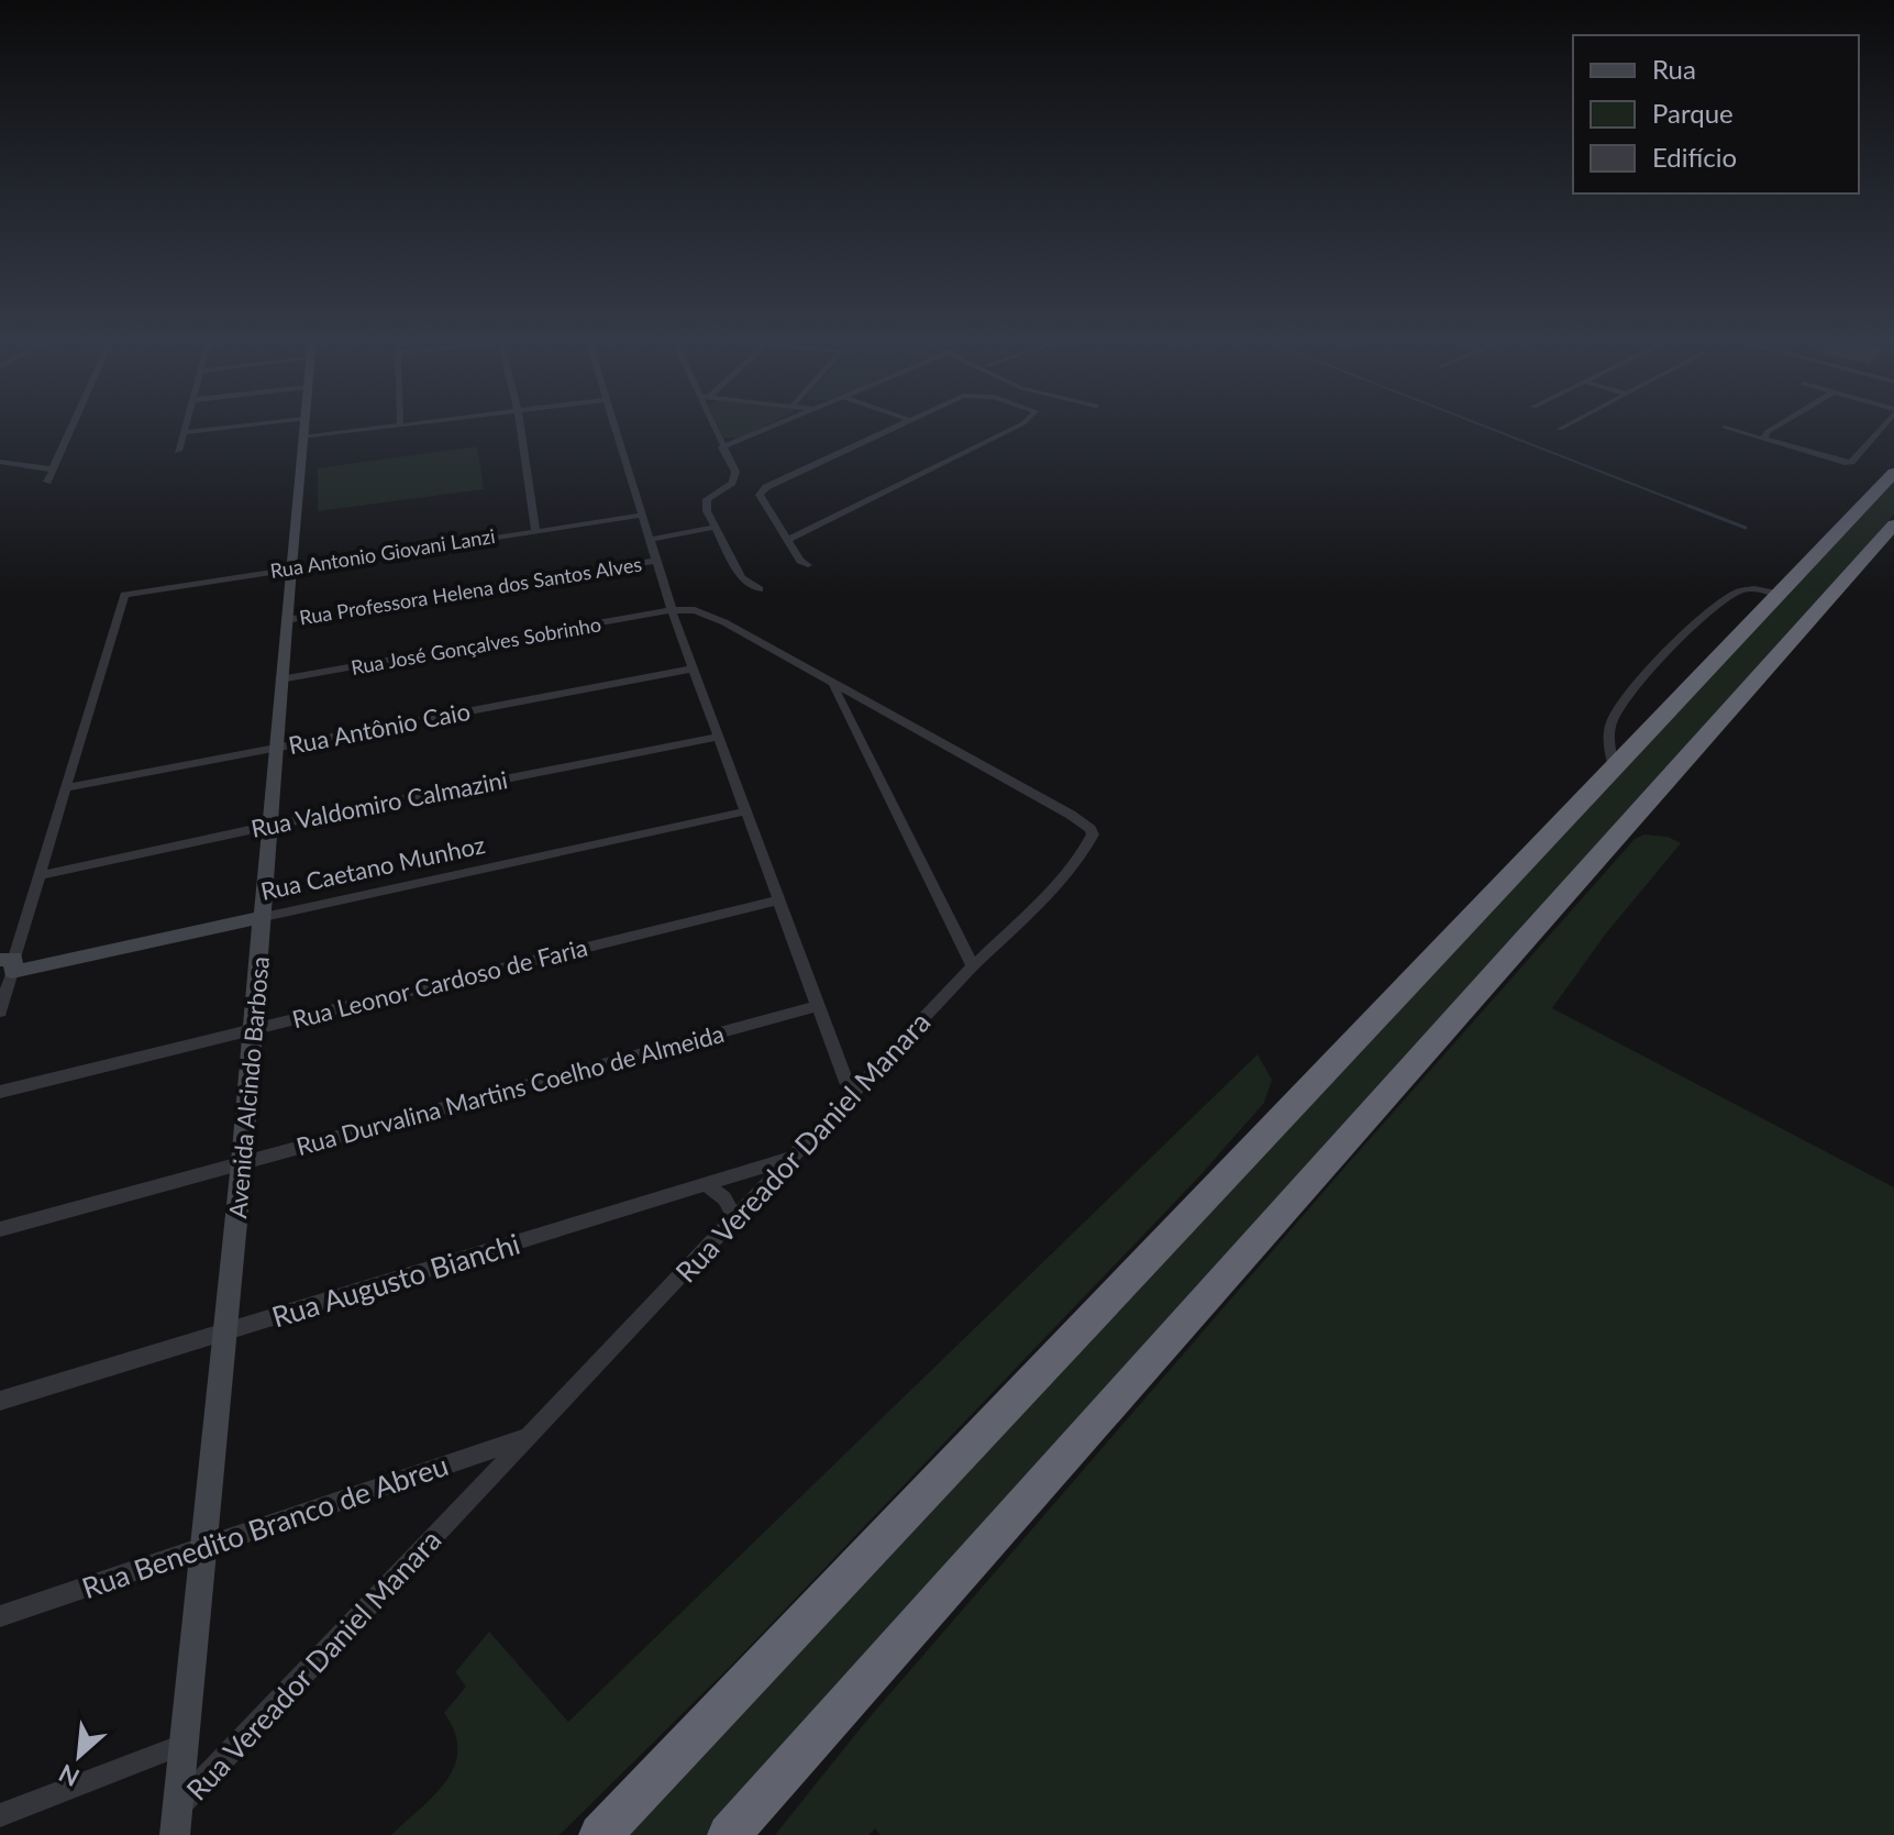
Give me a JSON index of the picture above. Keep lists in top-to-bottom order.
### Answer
{
  "streets": {
    "street": [
      "Rua Antonio Giovani Lanzi",
      "Rua Professora Helena dos Santos Alves",
      "Rua José Gonçalves Sobrinho",
      "Rua Antônio Caio",
      "Rua Valdomiro Calmazini",
      "Rua Caetano Munhoz",
      "Rua Leonor Cardoso de Faria",
      "Avenida Alcindo Barbosa",
      "Rua Durvalina Martins Coelho de Almeida",
      "Rua Vereador Daniel Manara",
      "Rua Augusto Bianchi",
      "Rua Benedito Branco de Abreu"
    ]
  },
  "crossings": [
    ["Rua Antonio Giovani Lanzi", "Rua Antônio Caio"],
    ["Rua Antonio Giovani Lanzi", "Avenida Alcindo Barbosa"],
    ["Rua Professora Helena dos Santos Alves", "Avenida Alcindo Barbosa"],
    ["Rua José Gonçalves Sobrinho", "Avenida Alcindo Barbosa"],
    ["Rua José Gonçalves Sobrinho", "Rua Vereador Daniel Manara"],
    ["Rua Antônio Caio", "Avenida Alcindo Barbosa"],
    ["Rua Valdomiro Calmazini", "Avenida Alcindo Barbosa"],
    ["Rua Caetano Munhoz", "Avenida Alcindo Barbosa"],
    ["Rua Leonor Cardoso de Faria", "Avenida Alcindo Barbosa"],
    ["Avenida Alcindo Barbosa", "Rua Durvalina Martins Coelho de Almeida"],
    ["Avenida Alcindo Barbosa", "Rua Vereador Daniel Manara"],
    ["Avenida Alcindo Barbosa", "Rua Augusto Bianchi"],
    ["Avenida Alcindo Barbosa", "Rua Benedito Branco de Abreu"],
    ["Rua Vereador Daniel Manara", "Rua Augusto Bianchi"],
    ["Rua Vereador Daniel Manara", "Rua Benedito Branco de Abreu"]
  ],
  "legend": ["Rua", "Parque", "Edifício"],
  "north": "bottom left"
}
